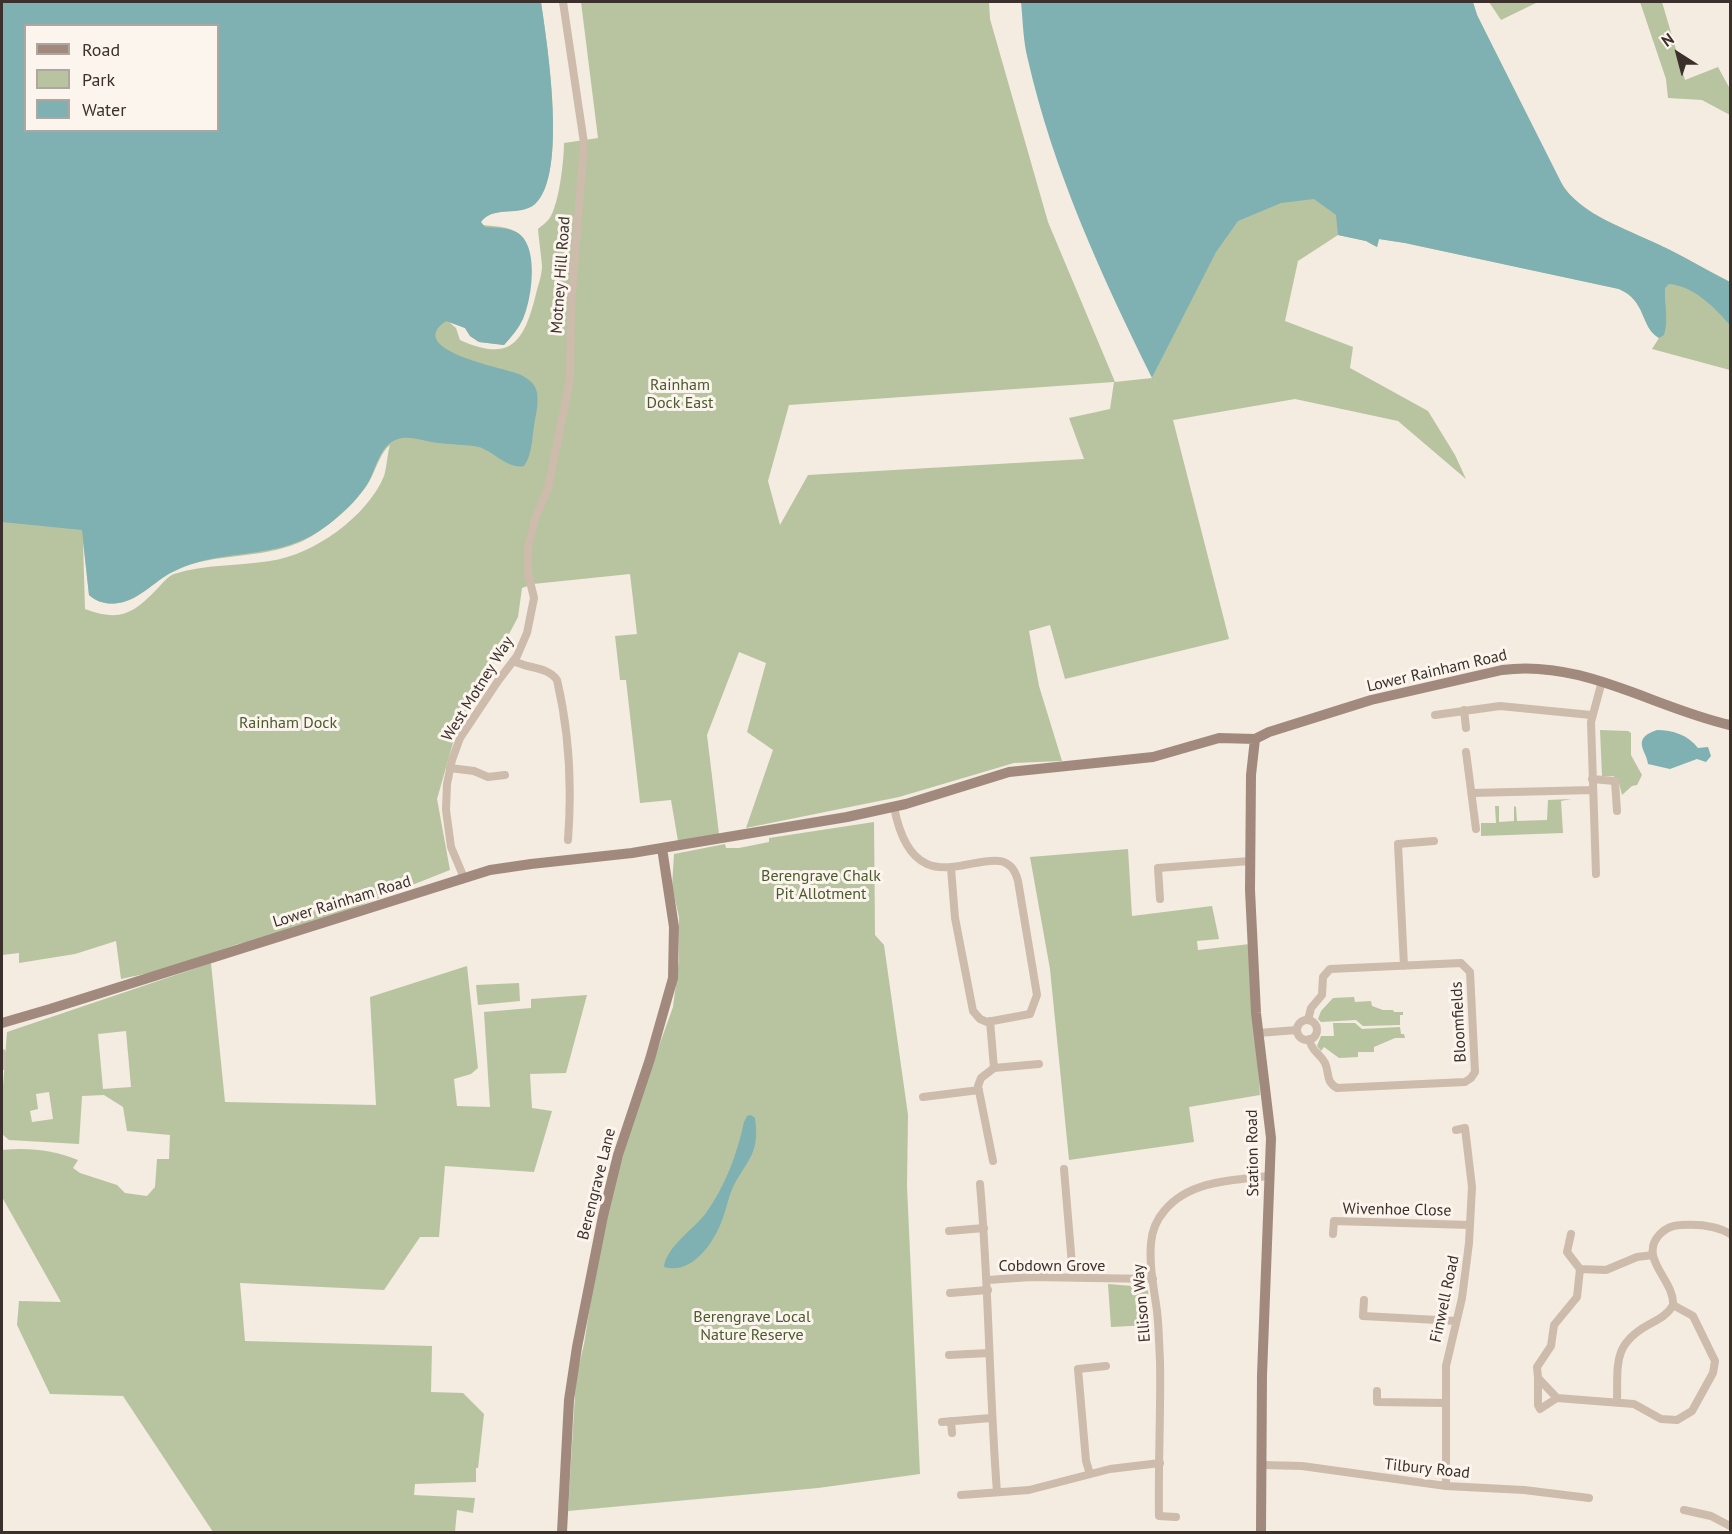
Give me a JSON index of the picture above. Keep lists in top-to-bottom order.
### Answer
{
  "streets": {
    "main road": ["Lower Rainham Road", "Station Road", "Berengrave Lane"],
    "street": [
      "Motney Hill Road",
      "West Motney Way",
      "Bloomfields",
      "Wivenhoe Close",
      "Cobdown Grove",
      "Finwell Road",
      "Ellison Way",
      "Tilbury Road"
    ]
  },
  "crossings": [
    ["Motney Hill Road", "West Motney Way"],
    ["Lower Rainham Road", "West Motney Way"],
    ["Lower Rainham Road", "Station Road"],
    ["Lower Rainham Road", "Berengrave Lane"],
    ["Station Road", "Ellison Way"],
    ["Station Road", "Tilbury Road"],
    ["Wivenhoe Close", "Finwell Road"],
    ["Cobdown Grove", "Ellison Way"],
    ["Finwell Road", "Tilbury Road"]
  ],
  "parks": [
    "Rainham Dock East",
    "Rainham Dock",
    "Berengrave Chalk Pit Allotment",
    "Berengrave Local Nature Reserve"
  ],
  "legend": ["Road", "Park", "Water"],
  "north": "top left"
}
